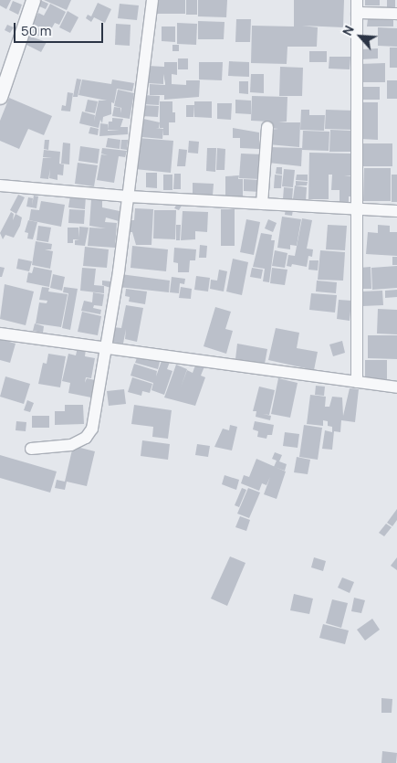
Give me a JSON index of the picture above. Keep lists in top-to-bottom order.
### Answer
{
  "scale_bar": "50 m",
  "north": "top left"
}
